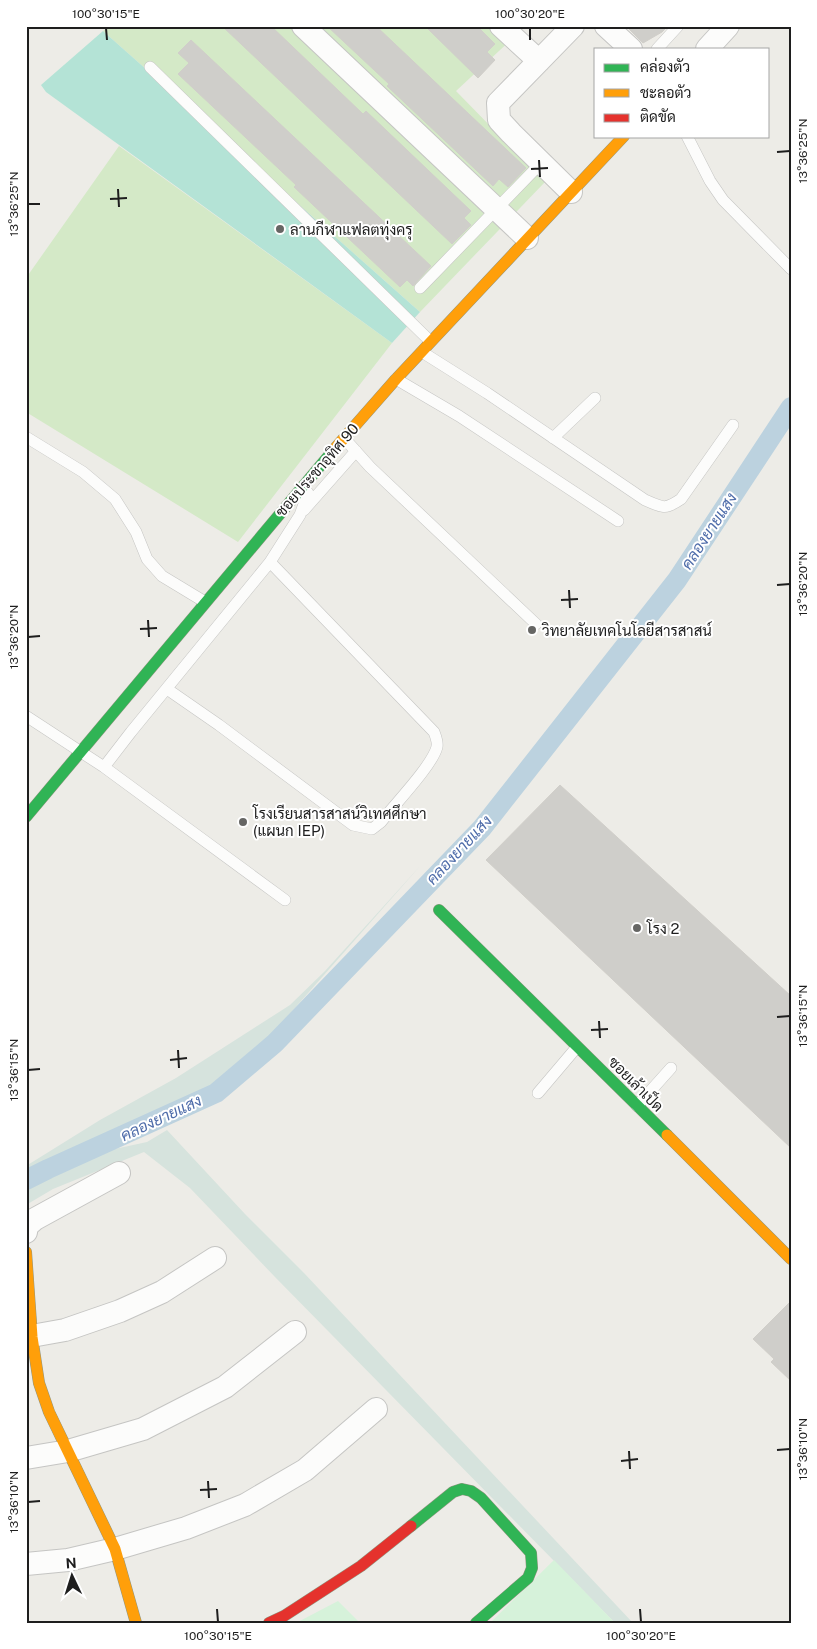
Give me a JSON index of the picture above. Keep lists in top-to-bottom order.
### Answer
{
  "streets": {
    "street": ["ซอยประชาอุทิศ 90", "ซอยเล้าเป็ด"]
  },
  "water": ["คลองยายแสง"],
  "places": [
    "ลานกีฬาแฟลตทุ่งครุ",
    "วิทยาลัยเทคโนโลยีสารสาสน์",
    "โรงเรียนสารสาสน์วิเทศศึกษา (แผนก IEP)",
    "โรง 2"
  ],
  "legend": ["คล่องตัว", "ชะลอตัว", "ติดขัด"],
  "north": "top",
  "coordinates": [
    "100°30'15\"E",
    "100°30'20\"E",
    "13°36'25\"N",
    "13°36'20\"N",
    "13°36'15\"N",
    "13°36'10\"N"
  ]
}
